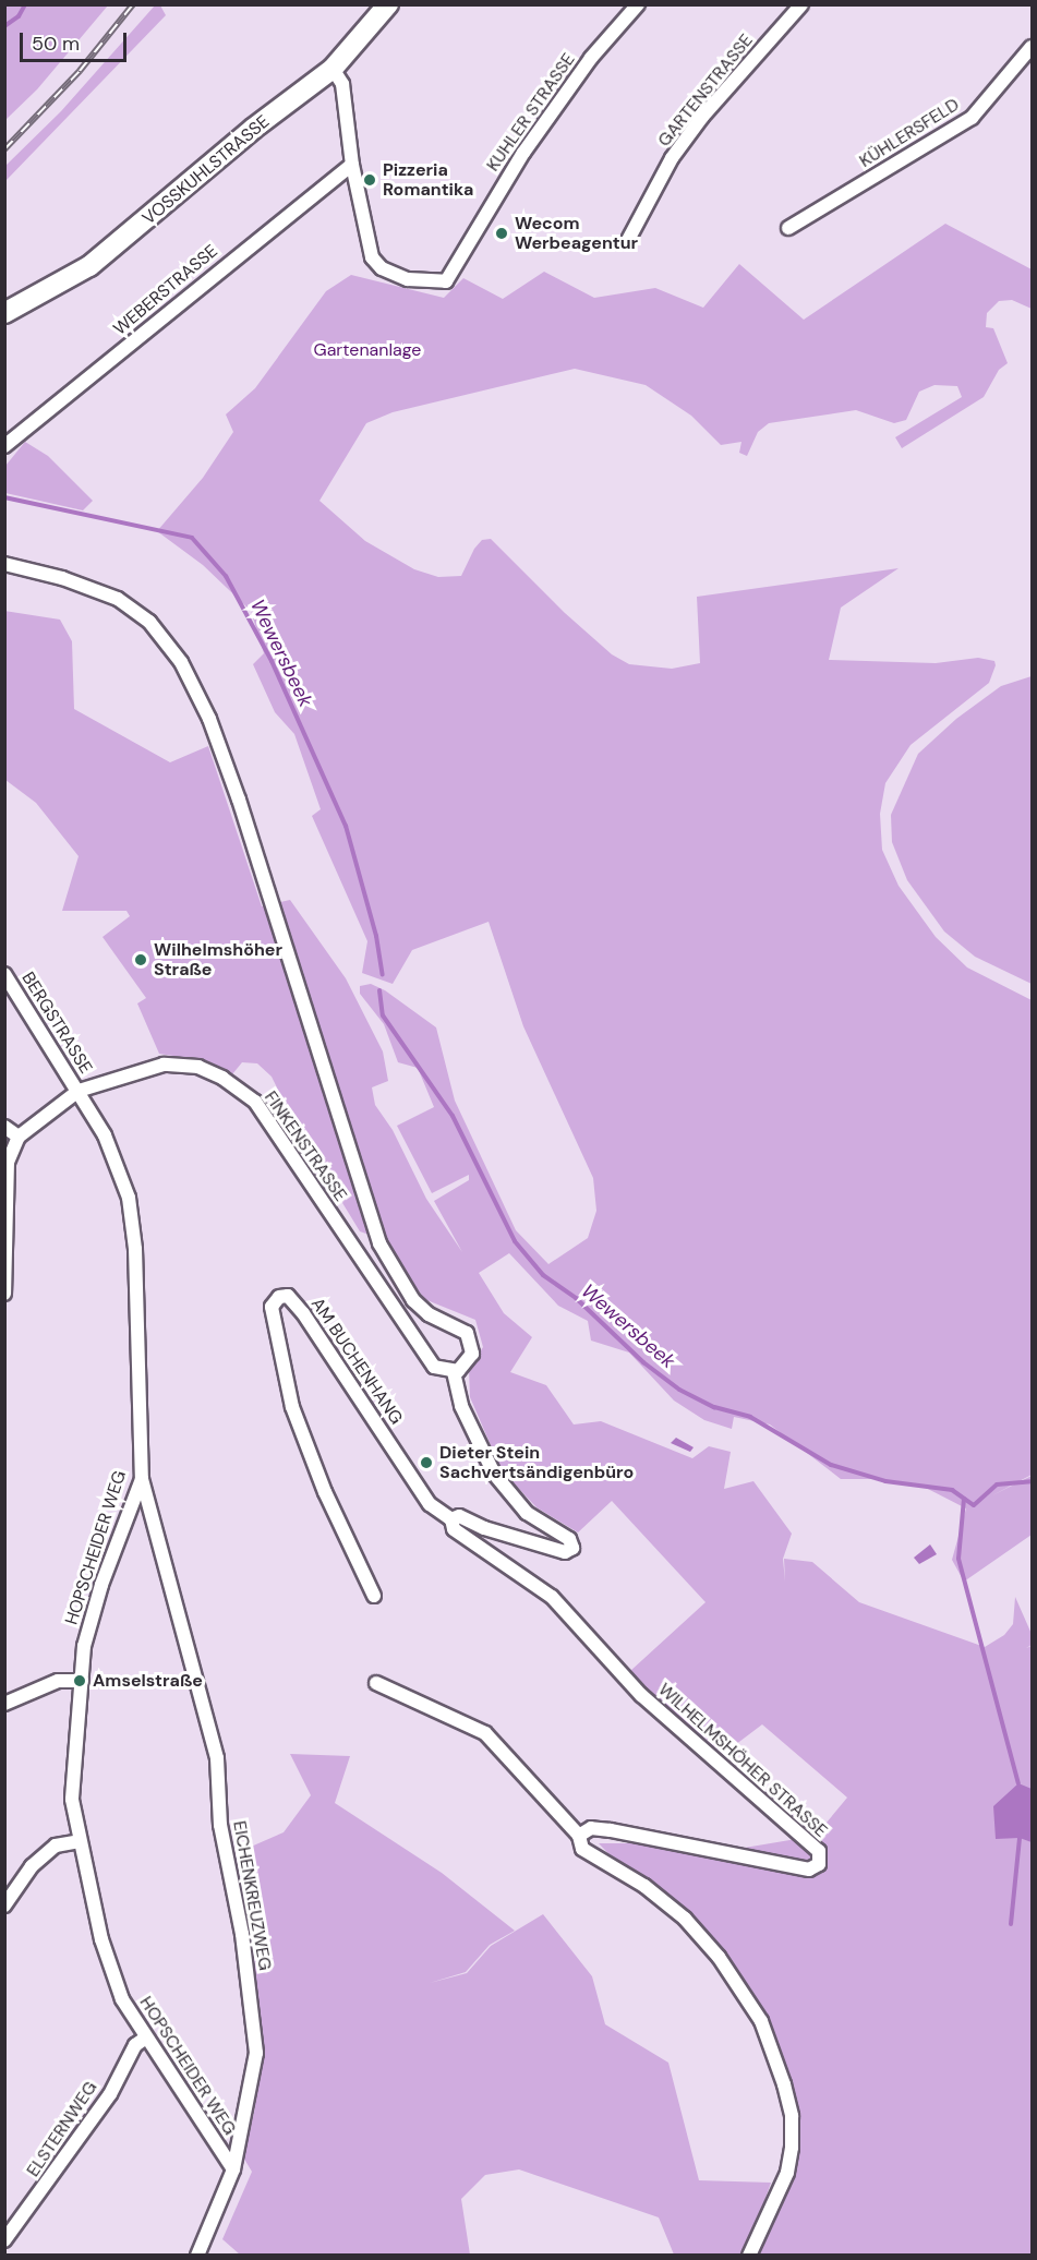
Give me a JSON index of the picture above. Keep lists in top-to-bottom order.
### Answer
{
  "streets": {
    "street": [
      "GARTENSTRASSE",
      "KUHLER STRASSE",
      "KÜHLERSFELD",
      "VOSSKUHLSTRASSE",
      "WEBERSTRASSE",
      "BERGSTRASSE",
      "FINKENSTRASSE",
      "AM BUCHENHANG",
      "HOPSCHEIDER WEG",
      "WILHELMSHÖHER STRASSE",
      "EICHENKREUZWEG",
      "ELSTERNWEG"
    ]
  },
  "crossings": [
    ["KUHLER STRASSE", "VOSSKUHLSTRASSE"],
    ["KUHLER STRASSE", "WEBERSTRASSE"],
    ["BERGSTRASSE", "FINKENSTRASSE"],
    ["BERGSTRASSE", "HOPSCHEIDER WEG"],
    ["FINKENSTRASSE", "HOPSCHEIDER WEG"],
    ["AM BUCHENHANG", "WILHELMSHÖHER STRASSE"],
    ["HOPSCHEIDER WEG", "EICHENKREUZWEG"],
    ["HOPSCHEIDER WEG", "ELSTERNWEG"]
  ],
  "water": ["Wewersbeek"],
  "parks": ["Gartenanlage"],
  "places": [
    "Pizzeria Romantika",
    "Wecom Werbeagentur",
    "Wilhelmshöher Straße",
    "Dieter Stein Sachvertsändigenbüro",
    "Amselstraße"
  ],
  "scale_bar": "50 m"
}
